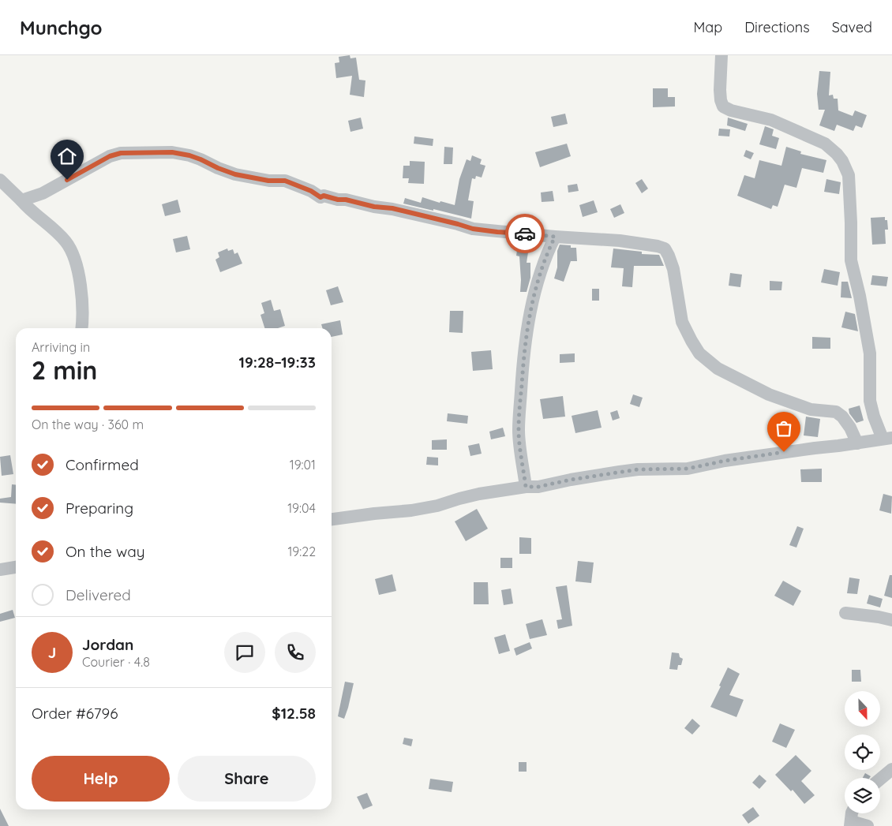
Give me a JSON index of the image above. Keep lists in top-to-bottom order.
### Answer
{
  "north": "bottom",
  "page": {
    "header": "Munchgo",
    "nav": ["Map", "Directions", "Saved"],
    "heading": ["2 min", "Arriving in", "19:28–19:33"],
    "panel": [
      "Jordan",
      "Courier · 4.8",
      "Order #6796",
      "$12.58"
    ],
    "bar": "On the way · 360 m",
    "list": [
      ["Confirmed", "19:01"],
      ["Preparing", "19:04"],
      ["On the way", "19:22"],
      "Delivered"
    ],
    "round": "J",
    "buttons": ["Help", "Share"]
  }
}
